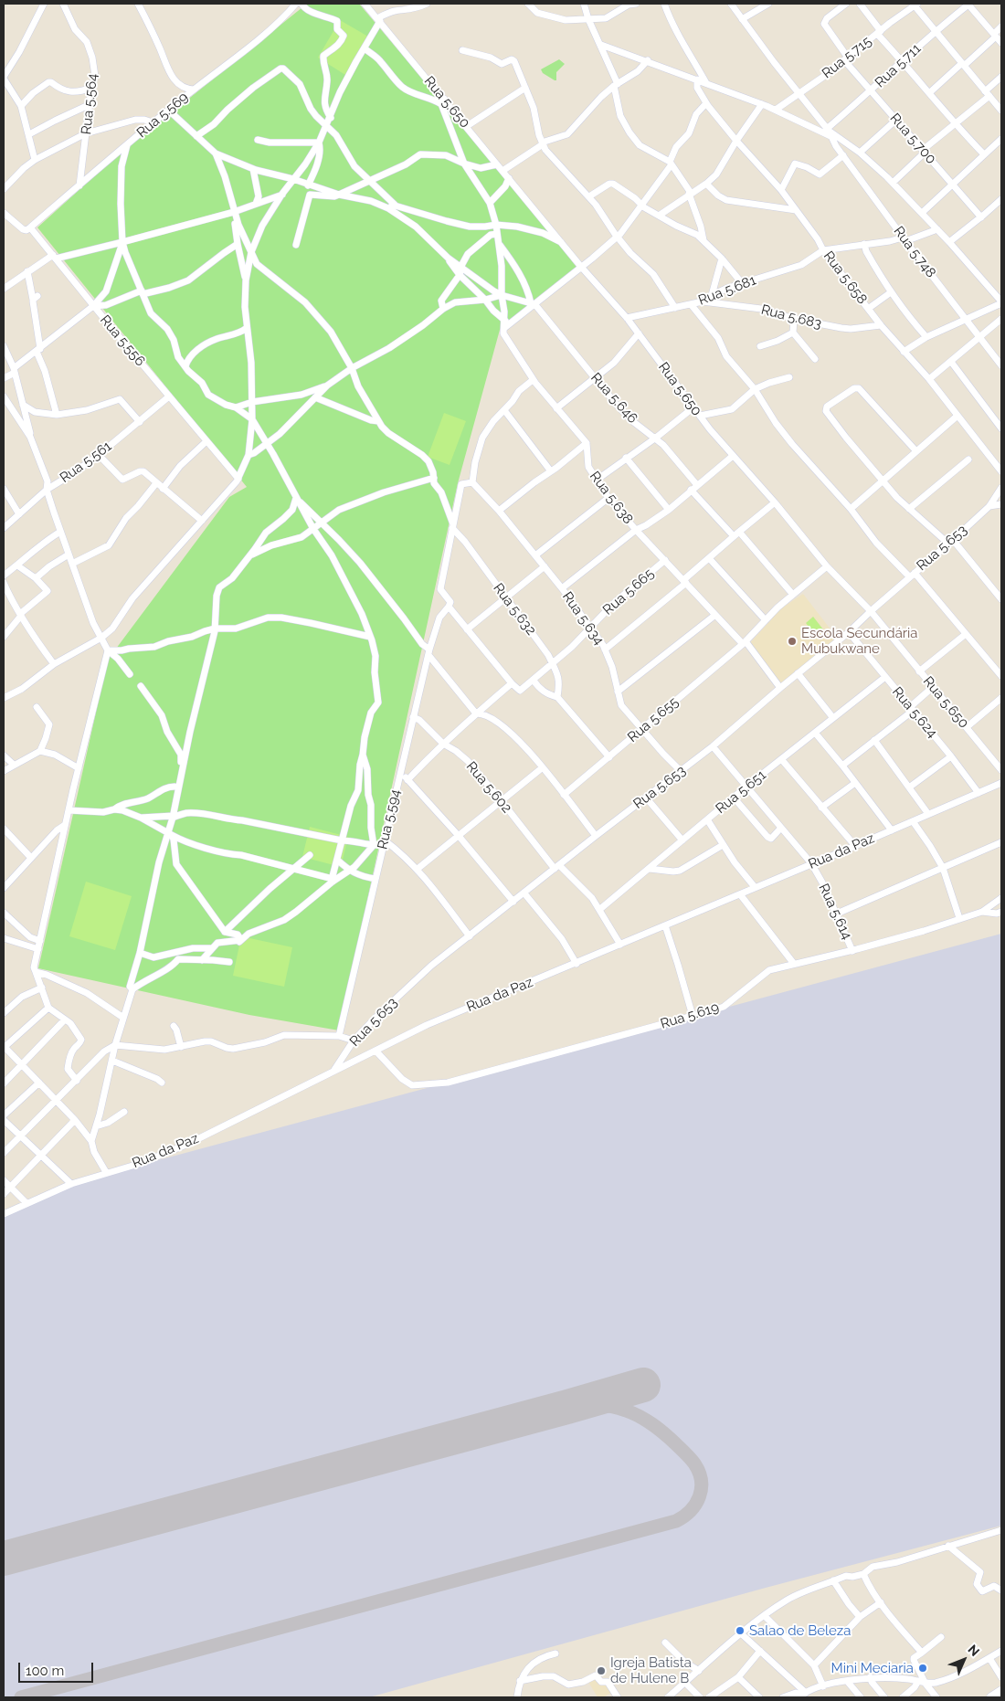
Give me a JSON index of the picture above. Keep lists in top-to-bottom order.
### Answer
{
  "streets": {
    "street": [
      "Rua 5.715",
      "Rua 5.711",
      "Rua 5.650",
      "Rua 5.564",
      "Rua 5.569",
      "Rua 5.700",
      "Rua 5.748",
      "Rua 5.658",
      "Rua 5.681",
      "Rua 5.683",
      "Rua 5.556",
      "Rua 5.646",
      "Rua 5.561",
      "Rua 5.638",
      "Rua 5.653",
      "Rua 5.665",
      "Rua 5.632",
      "Rua 5.634",
      "Rua 5.624",
      "Rua 5.655",
      "Rua 5.602",
      "Rua 5.651",
      "Rua 5.594",
      "Rua da Paz",
      "Rua 5.614",
      "Rua 5.619"
    ]
  },
  "crossings": [
    ["Rua 5.715", "Rua 5.700"],
    ["Rua 5.715", "Rua 5.748"],
    ["Rua 5.711", "Rua 5.700"],
    ["Rua 5.711", "Rua 5.748"],
    ["Rua 5.650", "Rua 5.681"],
    ["Rua 5.650", "Rua 5.653"],
    ["Rua 5.650", "Rua 5.655"],
    ["Rua 5.564", "Rua 5.569"],
    ["Rua 5.569", "Rua 5.556"],
    ["Rua 5.748", "Rua 5.658"],
    ["Rua 5.658", "Rua 5.681"],
    ["Rua 5.658", "Rua 5.683"],
    ["Rua 5.681", "Rua 5.683"],
    ["Rua 5.556", "Rua 5.561"],
    ["Rua 5.638", "Rua 5.653"],
    ["Rua 5.638", "Rua 5.665"],
    ["Rua 5.638", "Rua 5.655"],
    ["Rua 5.653", "Rua 5.634"],
    ["Rua 5.653", "Rua 5.624"],
    ["Rua 5.653", "Rua 5.602"],
    ["Rua 5.653", "Rua da Paz"],
    ["Rua 5.653", "Rua 5.614"],
    ["Rua 5.665", "Rua 5.632"],
    ["Rua 5.665", "Rua 5.634"],
    ["Rua 5.634", "Rua 5.655"],
    ["Rua 5.624", "Rua 5.651"],
    ["Rua 5.624", "Rua da Paz"],
    ["Rua 5.602", "Rua 5.651"],
    ["Rua 5.602", "Rua 5.594"],
    ["Rua 5.602", "Rua da Paz"],
    ["Rua 5.651", "Rua 5.614"],
    ["Rua da Paz", "Rua 5.614"],
    ["Rua da Paz", "Rua 5.619"],
    ["Rua 5.614", "Rua 5.619"]
  ],
  "places": [
    "Escola Secundária Mubukwane",
    "Salao de Beleza",
    "Mini Meciaria",
    "Igreja Batista de Hulene B"
  ],
  "scale_bar": "100 m",
  "north": "top right"
}
